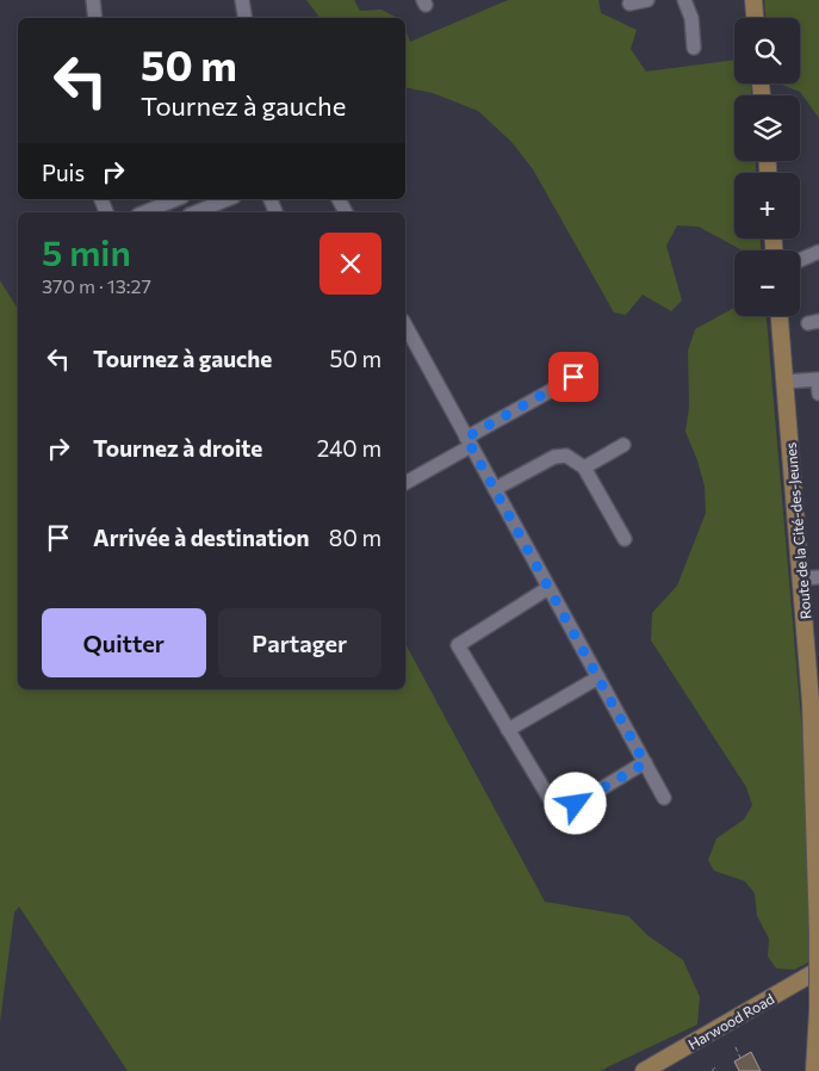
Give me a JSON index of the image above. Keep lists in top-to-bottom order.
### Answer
{
  "streets": {
    "main road": ["Route de la Cité-des-Jeunes", "Harwood Road"]
  },
  "page": {
    "map_buttons": ["+", "−"],
    "turn": ["50 m", "Tournez à gauche"],
    "then": "Puis",
    "heading": ["5 min", "370 m · 13:27"],
    "list": [
      {
        "name": "Tournez à gauche",
        "value": "50 m"
      },
      {
        "name": "Tournez à droite",
        "value": "240 m"
      },
      {
        "name": "Arrivée à destination",
        "value": "80 m"
      }
    ],
    "buttons": ["Quitter", "Partager"]
  }
}
